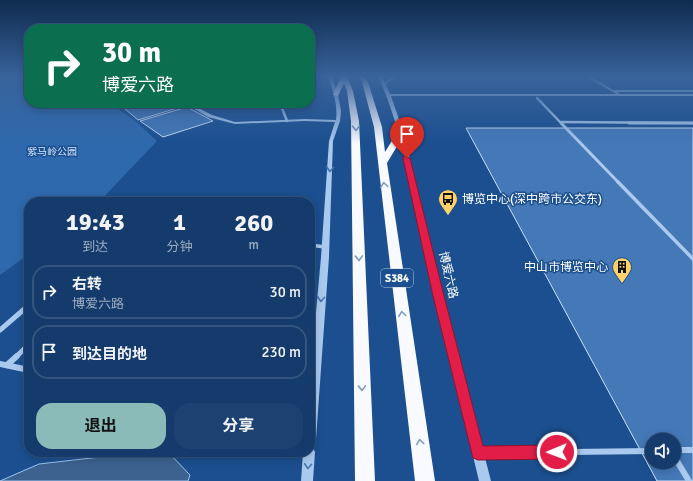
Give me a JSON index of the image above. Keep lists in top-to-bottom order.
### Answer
{
  "streets": {
    "highway": ["S384"],
    "street": ["博爱六路"]
  },
  "parks": ["紫马岭公园"],
  "places": {
    "bus stop": ["博览中心(深中跨市公交东)"],
    "building": ["中山市博览中心"]
  },
  "page": {
    "turn": ["30 m", "博爱六路"],
    "eta": [
      "19:43",
      "到达",
      "1",
      "分钟",
      "260",
      "m"
    ],
    "list": [
      {
        "name": "右转",
        "note": "博爱六路",
        "value": "30 m"
      },
      {
        "name": "到达目的地",
        "value": "230 m"
      }
    ],
    "buttons": ["退出", "分享"]
  }
}
